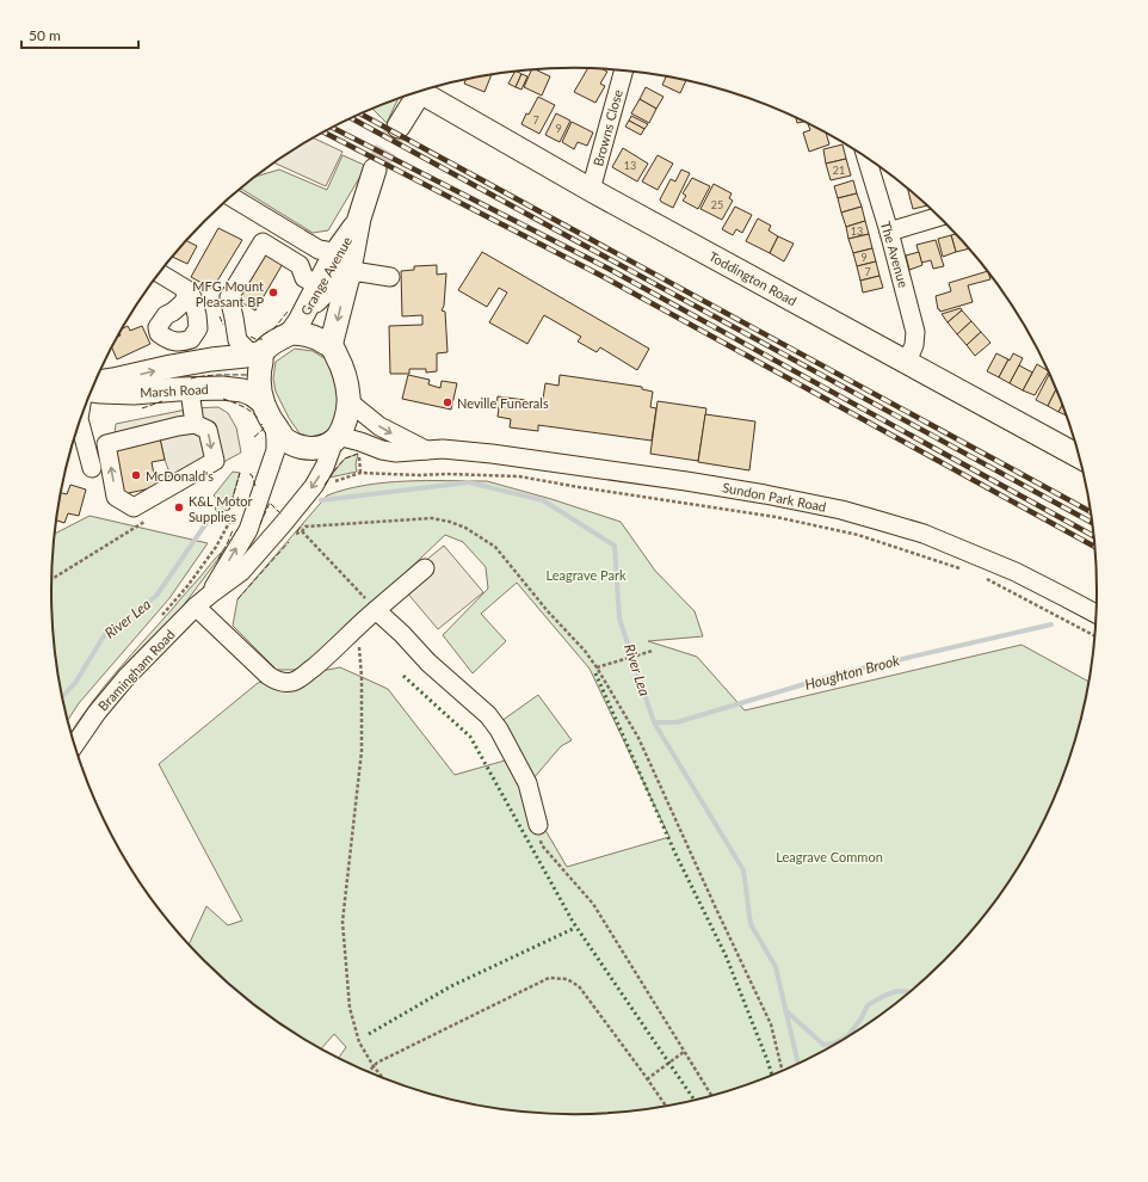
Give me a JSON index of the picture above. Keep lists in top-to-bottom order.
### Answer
{
  "streets": {
    "main road": ["Grange Avenue", "Toddington Road", "Marsh Road"],
    "street": [
      "Browns Close",
      "The Avenue",
      "Sundon Park Road",
      "Bramingham Road"
    ]
  },
  "crossings": [
    ["Browns Close", "Toddington Road"],
    ["The Avenue", "Toddington Road"],
    ["Grange Avenue", "Marsh Road"],
    ["Grange Avenue", "Sundon Park Road"],
    ["Grange Avenue", "Bramingham Road"],
    ["Marsh Road", "Sundon Park Road"],
    ["Marsh Road", "Bramingham Road"],
    ["Sundon Park Road", "Bramingham Road"]
  ],
  "water": ["River Lea", "Houghton Brook"],
  "parks": ["Leagrave Park", "Leagrave Common"],
  "places": [
    "MFG Mount Pleasant BP",
    "Neville Funerals",
    "McDonald's",
    "K&L Motor Supplies"
  ],
  "house_numbers": [
    "7",
    "9",
    "13",
    "21",
    "25",
    "13",
    "9",
    "7"
  ],
  "scale_bar": "50 m"
}
